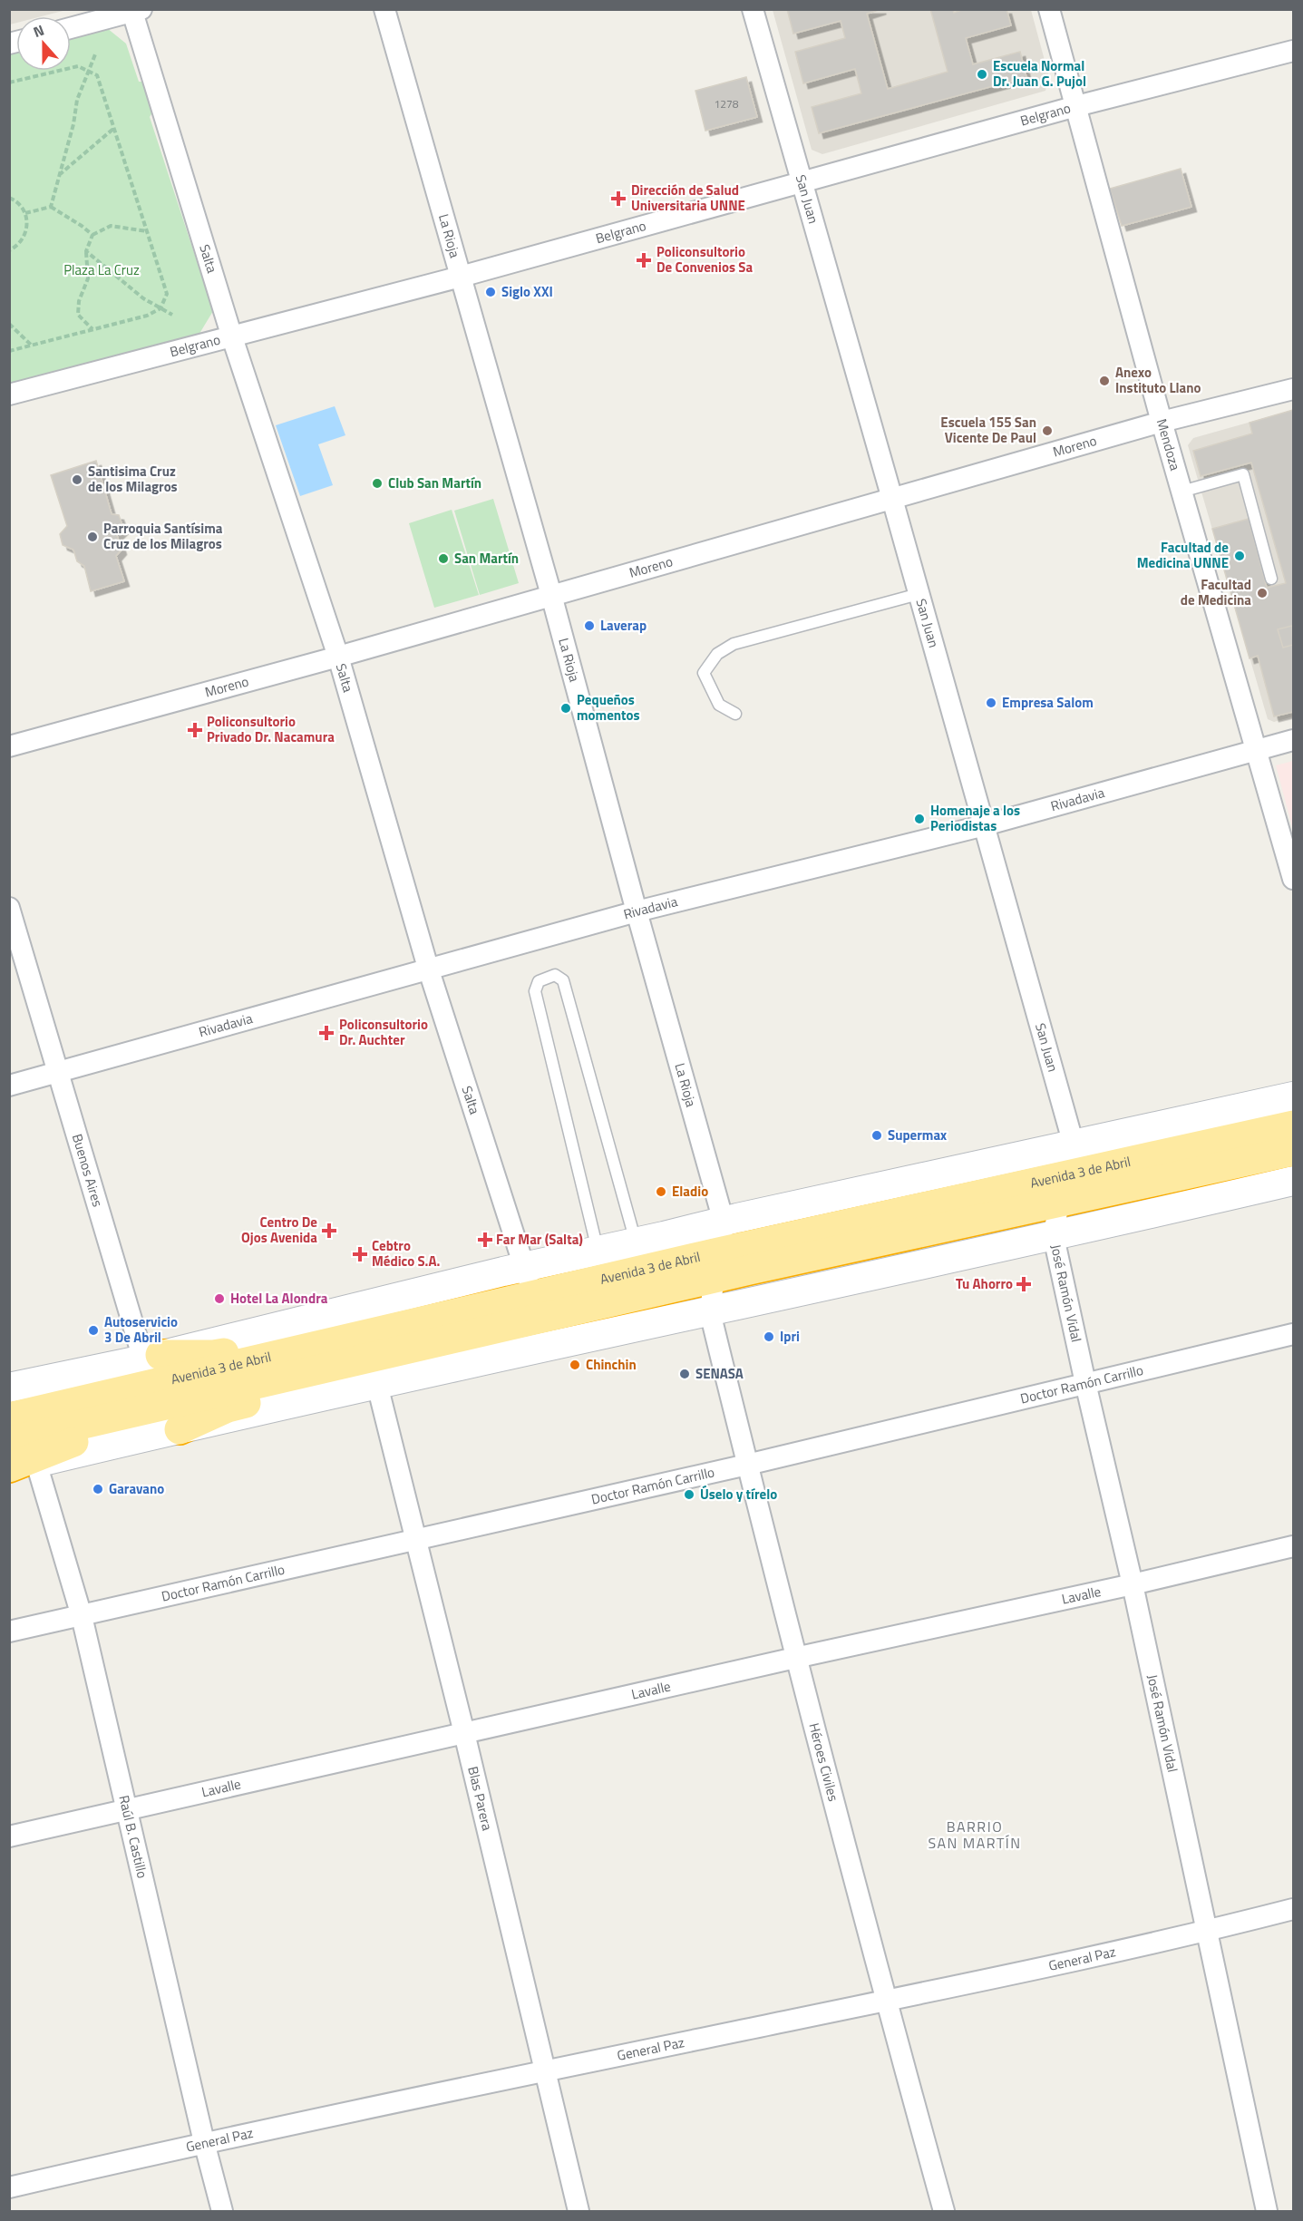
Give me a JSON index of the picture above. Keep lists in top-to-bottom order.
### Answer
{
  "streets": {
    "highway": ["Avenida 3 de Abril"],
    "street": [
      "Belgrano",
      "San Juan",
      "La Rioja",
      "Salta",
      "Mendoza",
      "Moreno",
      "Rivadavia",
      "Buenos Aires",
      "José Ramón Vidal",
      "Doctor Ramón Carrillo",
      "Lavalle",
      "Héroes Civiles",
      "Blas Parera",
      "Raúl B. Castillo",
      "General Paz"
    ]
  },
  "crossings": [
    ["Belgrano", "San Juan"],
    ["Belgrano", "La Rioja"],
    ["Belgrano", "Salta"],
    ["Belgrano", "Mendoza"],
    ["San Juan", "Moreno"],
    ["San Juan", "Rivadavia"],
    ["San Juan", "Avenida 3 de Abril"],
    ["La Rioja", "Moreno"],
    ["La Rioja", "Rivadavia"],
    ["La Rioja", "Avenida 3 de Abril"],
    ["La Rioja", "Héroes Civiles"],
    ["Salta", "Moreno"],
    ["Salta", "Rivadavia"],
    ["Salta", "Avenida 3 de Abril"],
    ["Mendoza", "Moreno"],
    ["Mendoza", "Rivadavia"],
    ["Rivadavia", "Buenos Aires"],
    ["Buenos Aires", "Avenida 3 de Abril"],
    ["Avenida 3 de Abril", "José Ramón Vidal"],
    ["Avenida 3 de Abril", "Héroes Civiles"],
    ["Avenida 3 de Abril", "Blas Parera"],
    ["José Ramón Vidal", "Doctor Ramón Carrillo"],
    ["José Ramón Vidal", "Lavalle"],
    ["José Ramón Vidal", "General Paz"],
    ["Doctor Ramón Carrillo", "Héroes Civiles"],
    ["Doctor Ramón Carrillo", "Blas Parera"],
    ["Doctor Ramón Carrillo", "Raúl B. Castillo"],
    ["Lavalle", "Héroes Civiles"],
    ["Lavalle", "Blas Parera"],
    ["Lavalle", "Raúl B. Castillo"],
    ["Héroes Civiles", "General Paz"],
    ["Blas Parera", "General Paz"],
    ["Raúl B. Castillo", "General Paz"]
  ],
  "districts": ["BARRIO SAN MARTÍN"],
  "parks": ["Plaza La Cruz"],
  "places": {
    "other": [
      "Escuela Normal Dr. Juan G. Pujol",
      "Siglo XXI",
      "Anexo Instituto Llano",
      "Escuela 155 San Vicente De Paul",
      "Santisima Cruz de los Milagros",
      "Club San Martín",
      "Parroquia Santísima Cruz de los Milagros",
      "Facultad de Medicina UNNE",
      "San Martín",
      "Facultad de Medicina",
      "Laverap",
      "Empresa Salom",
      "Pequeños momentos",
      "Homenaje a los Periodistas",
      "Supermax",
      "Eladio",
      "Hotel La Alondra",
      "Autoservicio 3 De Abril",
      "Ipri",
      "Chinchin",
      "SENASA",
      "Garavano",
      "Úselo y tírelo"
    ],
    "health": [
      "Dirección de Salud Universitaria UNNE",
      "Policonsultorio De Convenios Sa",
      "Policonsultorio Privado Dr. Nacamura",
      "Policonsultorio Dr. Auchter",
      "Centro De Ojos Avenida",
      "Far Mar (Salta)",
      "Cebtro Médico S.A.",
      "Tu Ahorro"
    ]
  },
  "house_numbers": ["1278"],
  "north": "top"
}
